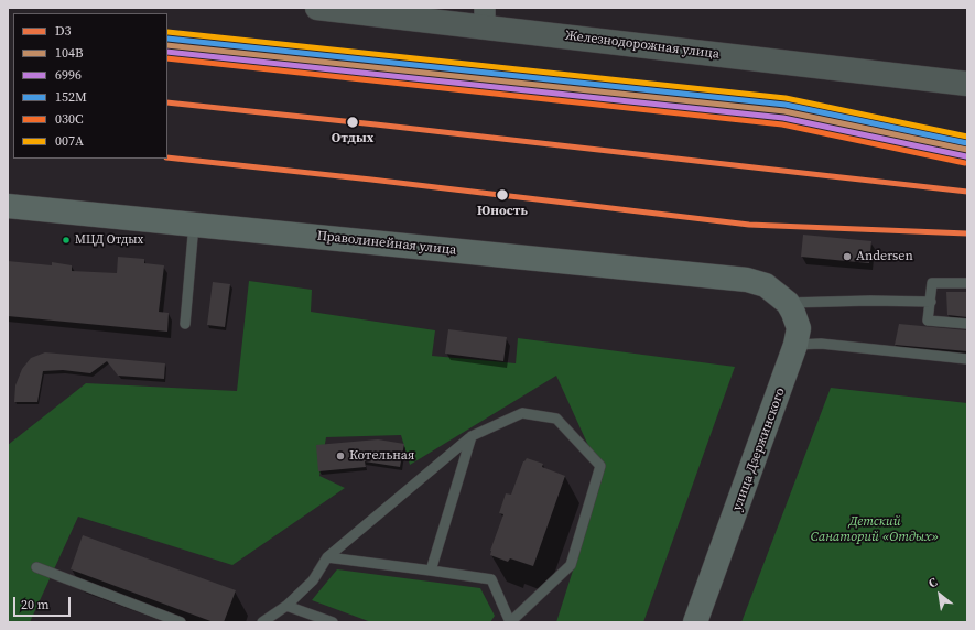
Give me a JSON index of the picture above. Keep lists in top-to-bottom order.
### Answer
{
  "streets": {
    "main road": ["Праволинейная улица", "улица Дзержинского"],
    "street": ["Железнодорожная улица"]
  },
  "crossings": [
    ["Праволинейная улица", "улица Дзержинского"]
  ],
  "parks": ["Детский Санаторий «Отдых»"],
  "places": [
    "Отдых",
    "Юность",
    "МЦД Отдых",
    "Andersen",
    "Котельная"
  ],
  "lines": [
    "transit line 007А",
    "transit line 152М",
    "transit line 104В",
    "transit line 6996",
    "transit line 030C",
    "transit line D3"
  ],
  "legend": [
    "D3",
    "104В",
    "6996",
    "152М",
    "030C",
    "007А"
  ],
  "scale_bar": "20 m",
  "north": "top left"
}
